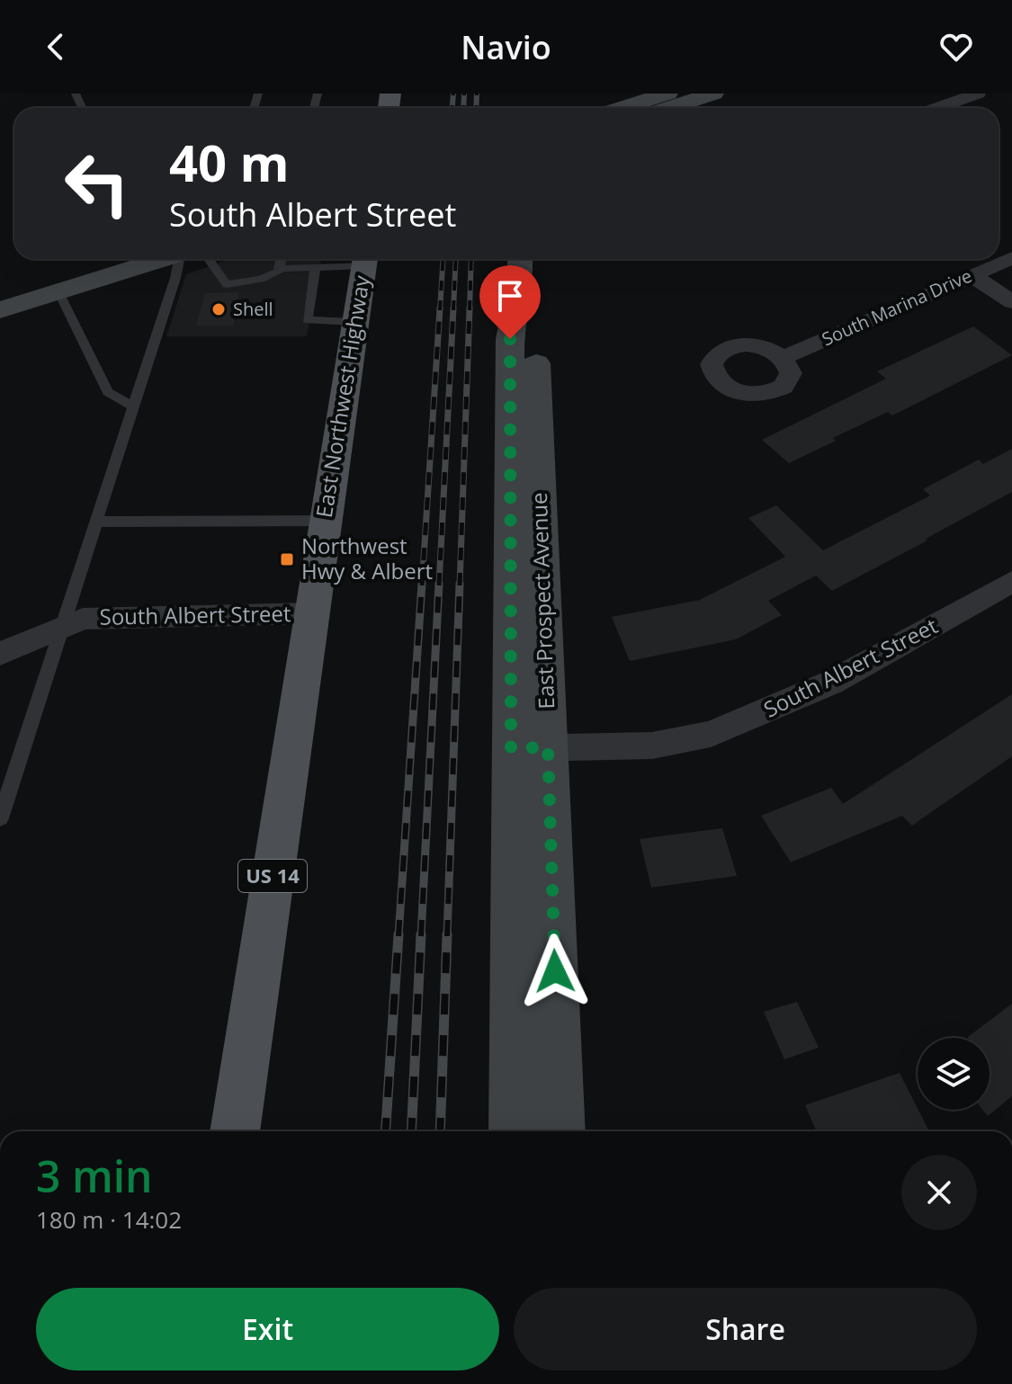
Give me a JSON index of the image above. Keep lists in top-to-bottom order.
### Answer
{
  "streets": {
    "main road": ["East Northwest Highway", "US 14"],
    "street": ["South Marina Drive", "East Prospect Avenue", "South Albert Street"]
  },
  "crossings": [
    ["East Northwest Highway", "South Albert Street"],
    ["East Prospect Avenue", "South Albert Street"]
  ],
  "places": {
    "other": ["Shell"],
    "transit": ["Northwest Hwy & Albert"]
  },
  "page": {
    "header": "Navio",
    "turn": ["40 m", "South Albert Street"],
    "heading": ["3 min", "180 m · 14:02"],
    "buttons": ["Exit", "Share"]
  }
}
